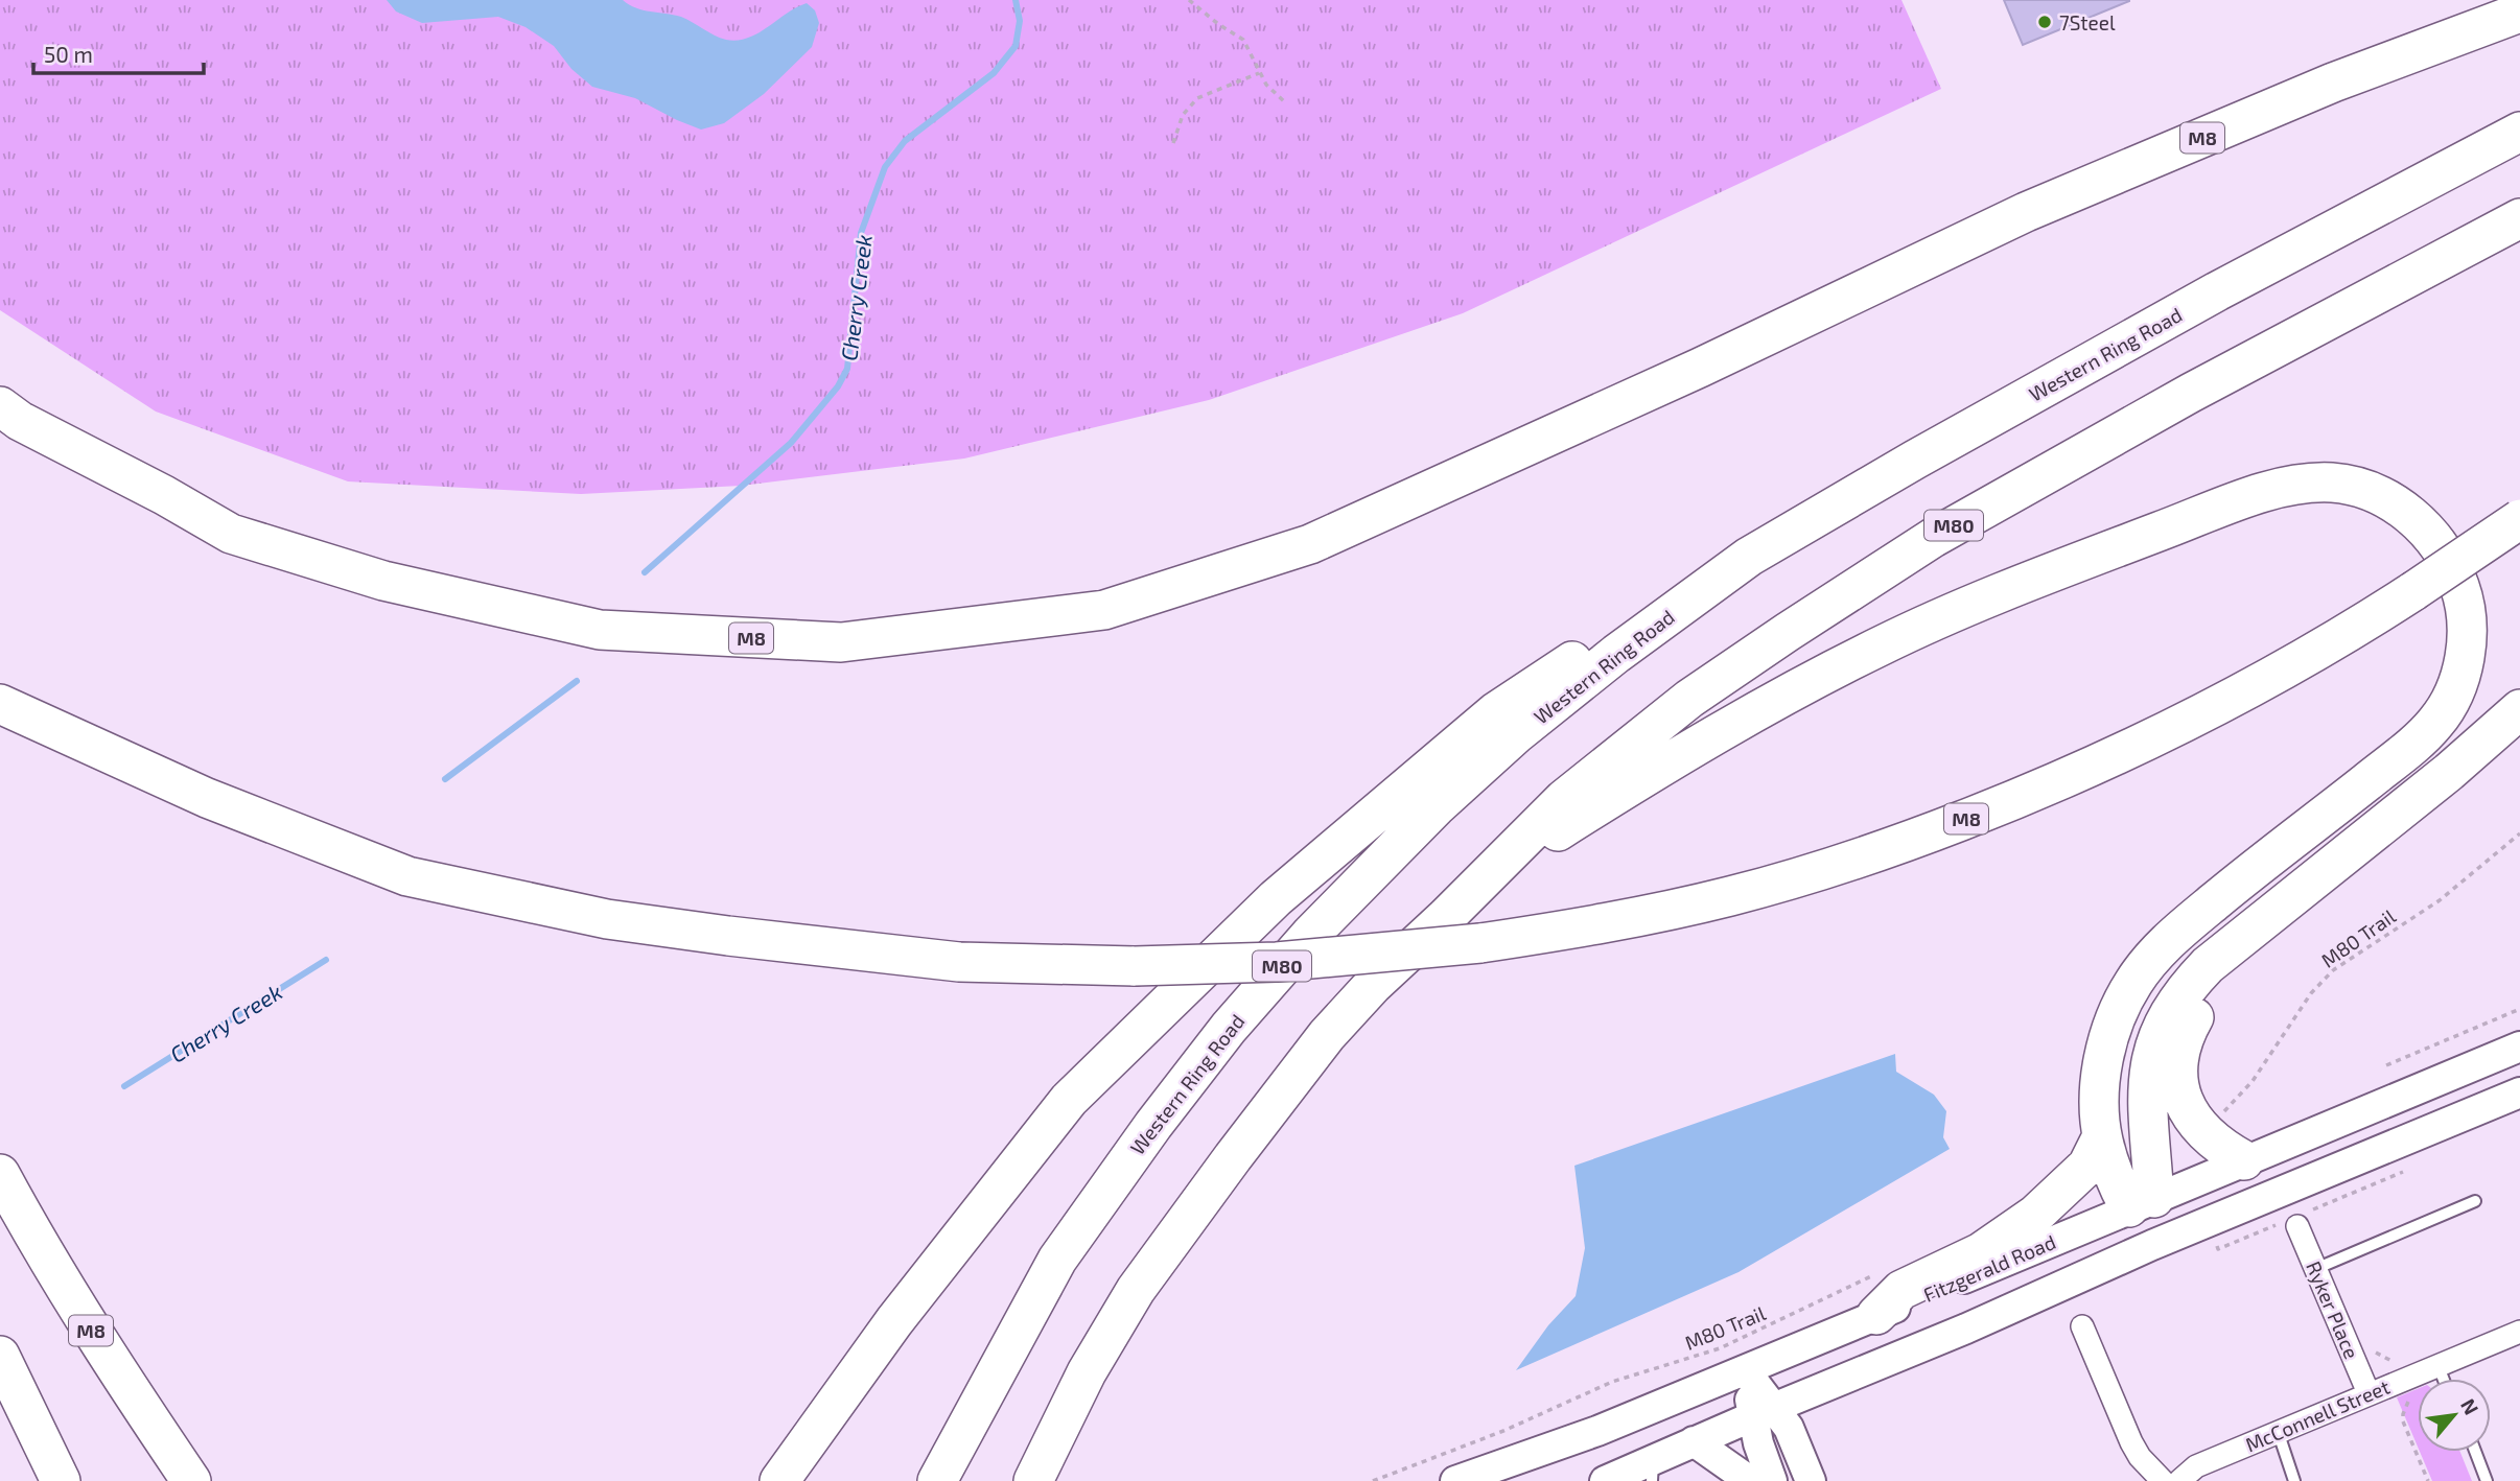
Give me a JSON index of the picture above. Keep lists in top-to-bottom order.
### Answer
{
  "streets": {
    "highway": ["M8", "Western Ring Road", "M80"],
    "main road": ["Fitzgerald Road"],
    "street": ["Ryker Place", "McConnell Street"],
    "path": ["M80 Trail"]
  },
  "crossings": [
    ["Ryker Place", "McConnell Street"]
  ],
  "water": ["Cherry Creek"],
  "places": ["7Steel"],
  "scale_bar": "50 m",
  "north": "top right"
}
